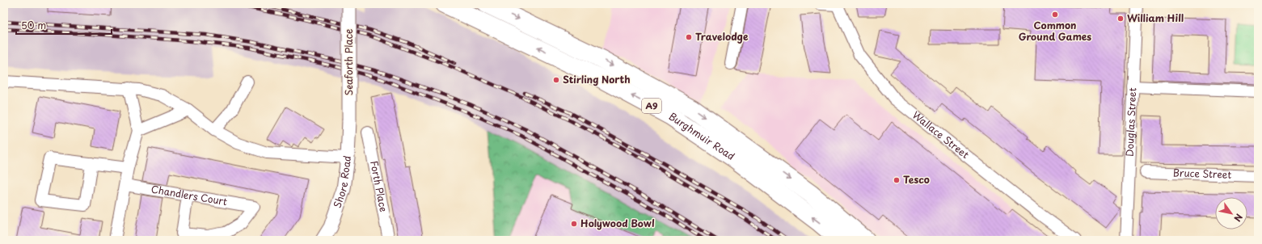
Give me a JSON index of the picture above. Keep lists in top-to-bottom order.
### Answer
{
  "streets": {
    "main road": ["A9", "Burghmuir Road"],
    "street": [
      "Seaforth Place",
      "Douglas Street",
      "Wallace Street",
      "Bruce Street",
      "Shore Road",
      "Forth Place",
      "Chandlers Court"
    ]
  },
  "crossings": [
    ["Seaforth Place", "Shore Road"]
  ],
  "places": [
    "Common Ground Games",
    "William Hill",
    "Travelodge",
    "Stirling North",
    "Tesco",
    "Holywood Bowl"
  ],
  "scale_bar": "50 m",
  "north": "bottom right"
}
